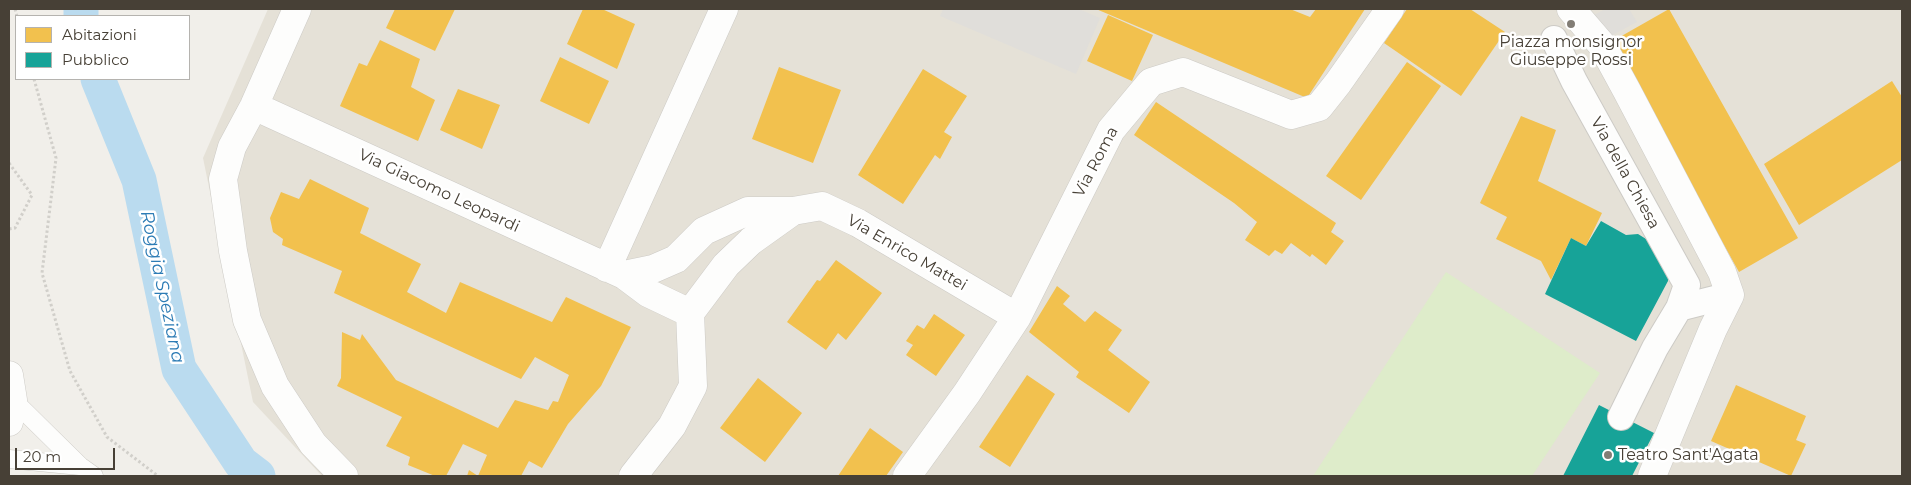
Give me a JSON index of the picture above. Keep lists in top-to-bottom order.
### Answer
{
  "streets": {
    "street": [
      "Via Roma",
      "Via della Chiesa",
      "Via Giacomo Leopardi",
      "Via Enrico Mattei"
    ]
  },
  "crossings": [
    ["Via Roma", "Via Enrico Mattei"],
    ["Via Giacomo Leopardi", "Via Enrico Mattei"]
  ],
  "water": ["Roggia Speziana"],
  "places": ["Piazza monsignor Giuseppe Rossi", "Teatro Sant'Agata"],
  "legend": ["Abitazioni", "Pubblico"],
  "scale_bar": "20 m"
}
